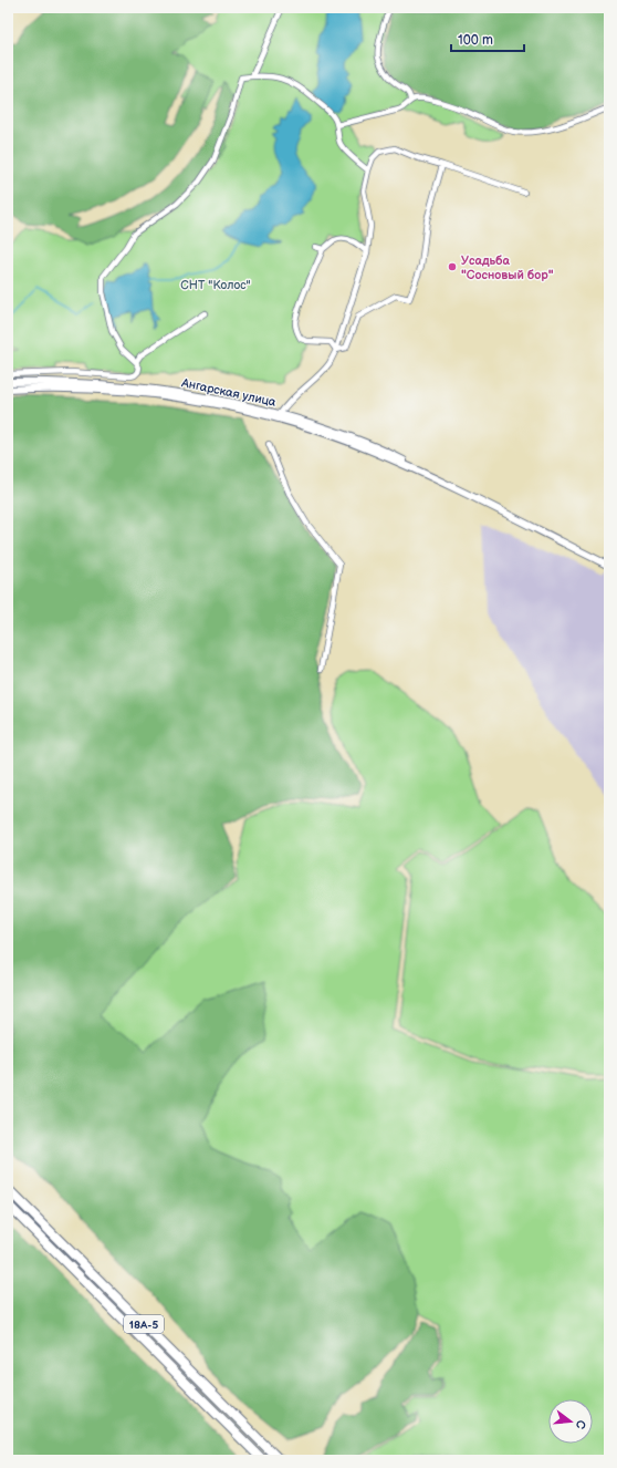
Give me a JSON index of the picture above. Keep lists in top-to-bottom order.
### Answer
{
  "streets": {
    "highway": ["18А-5"],
    "main road": ["Ангарская улица"]
  },
  "parks": ["СНТ \"Колос\""],
  "places": ["Усадьба \"Сосновый бор\""],
  "scale_bar": "100 m",
  "north": "right"
}
